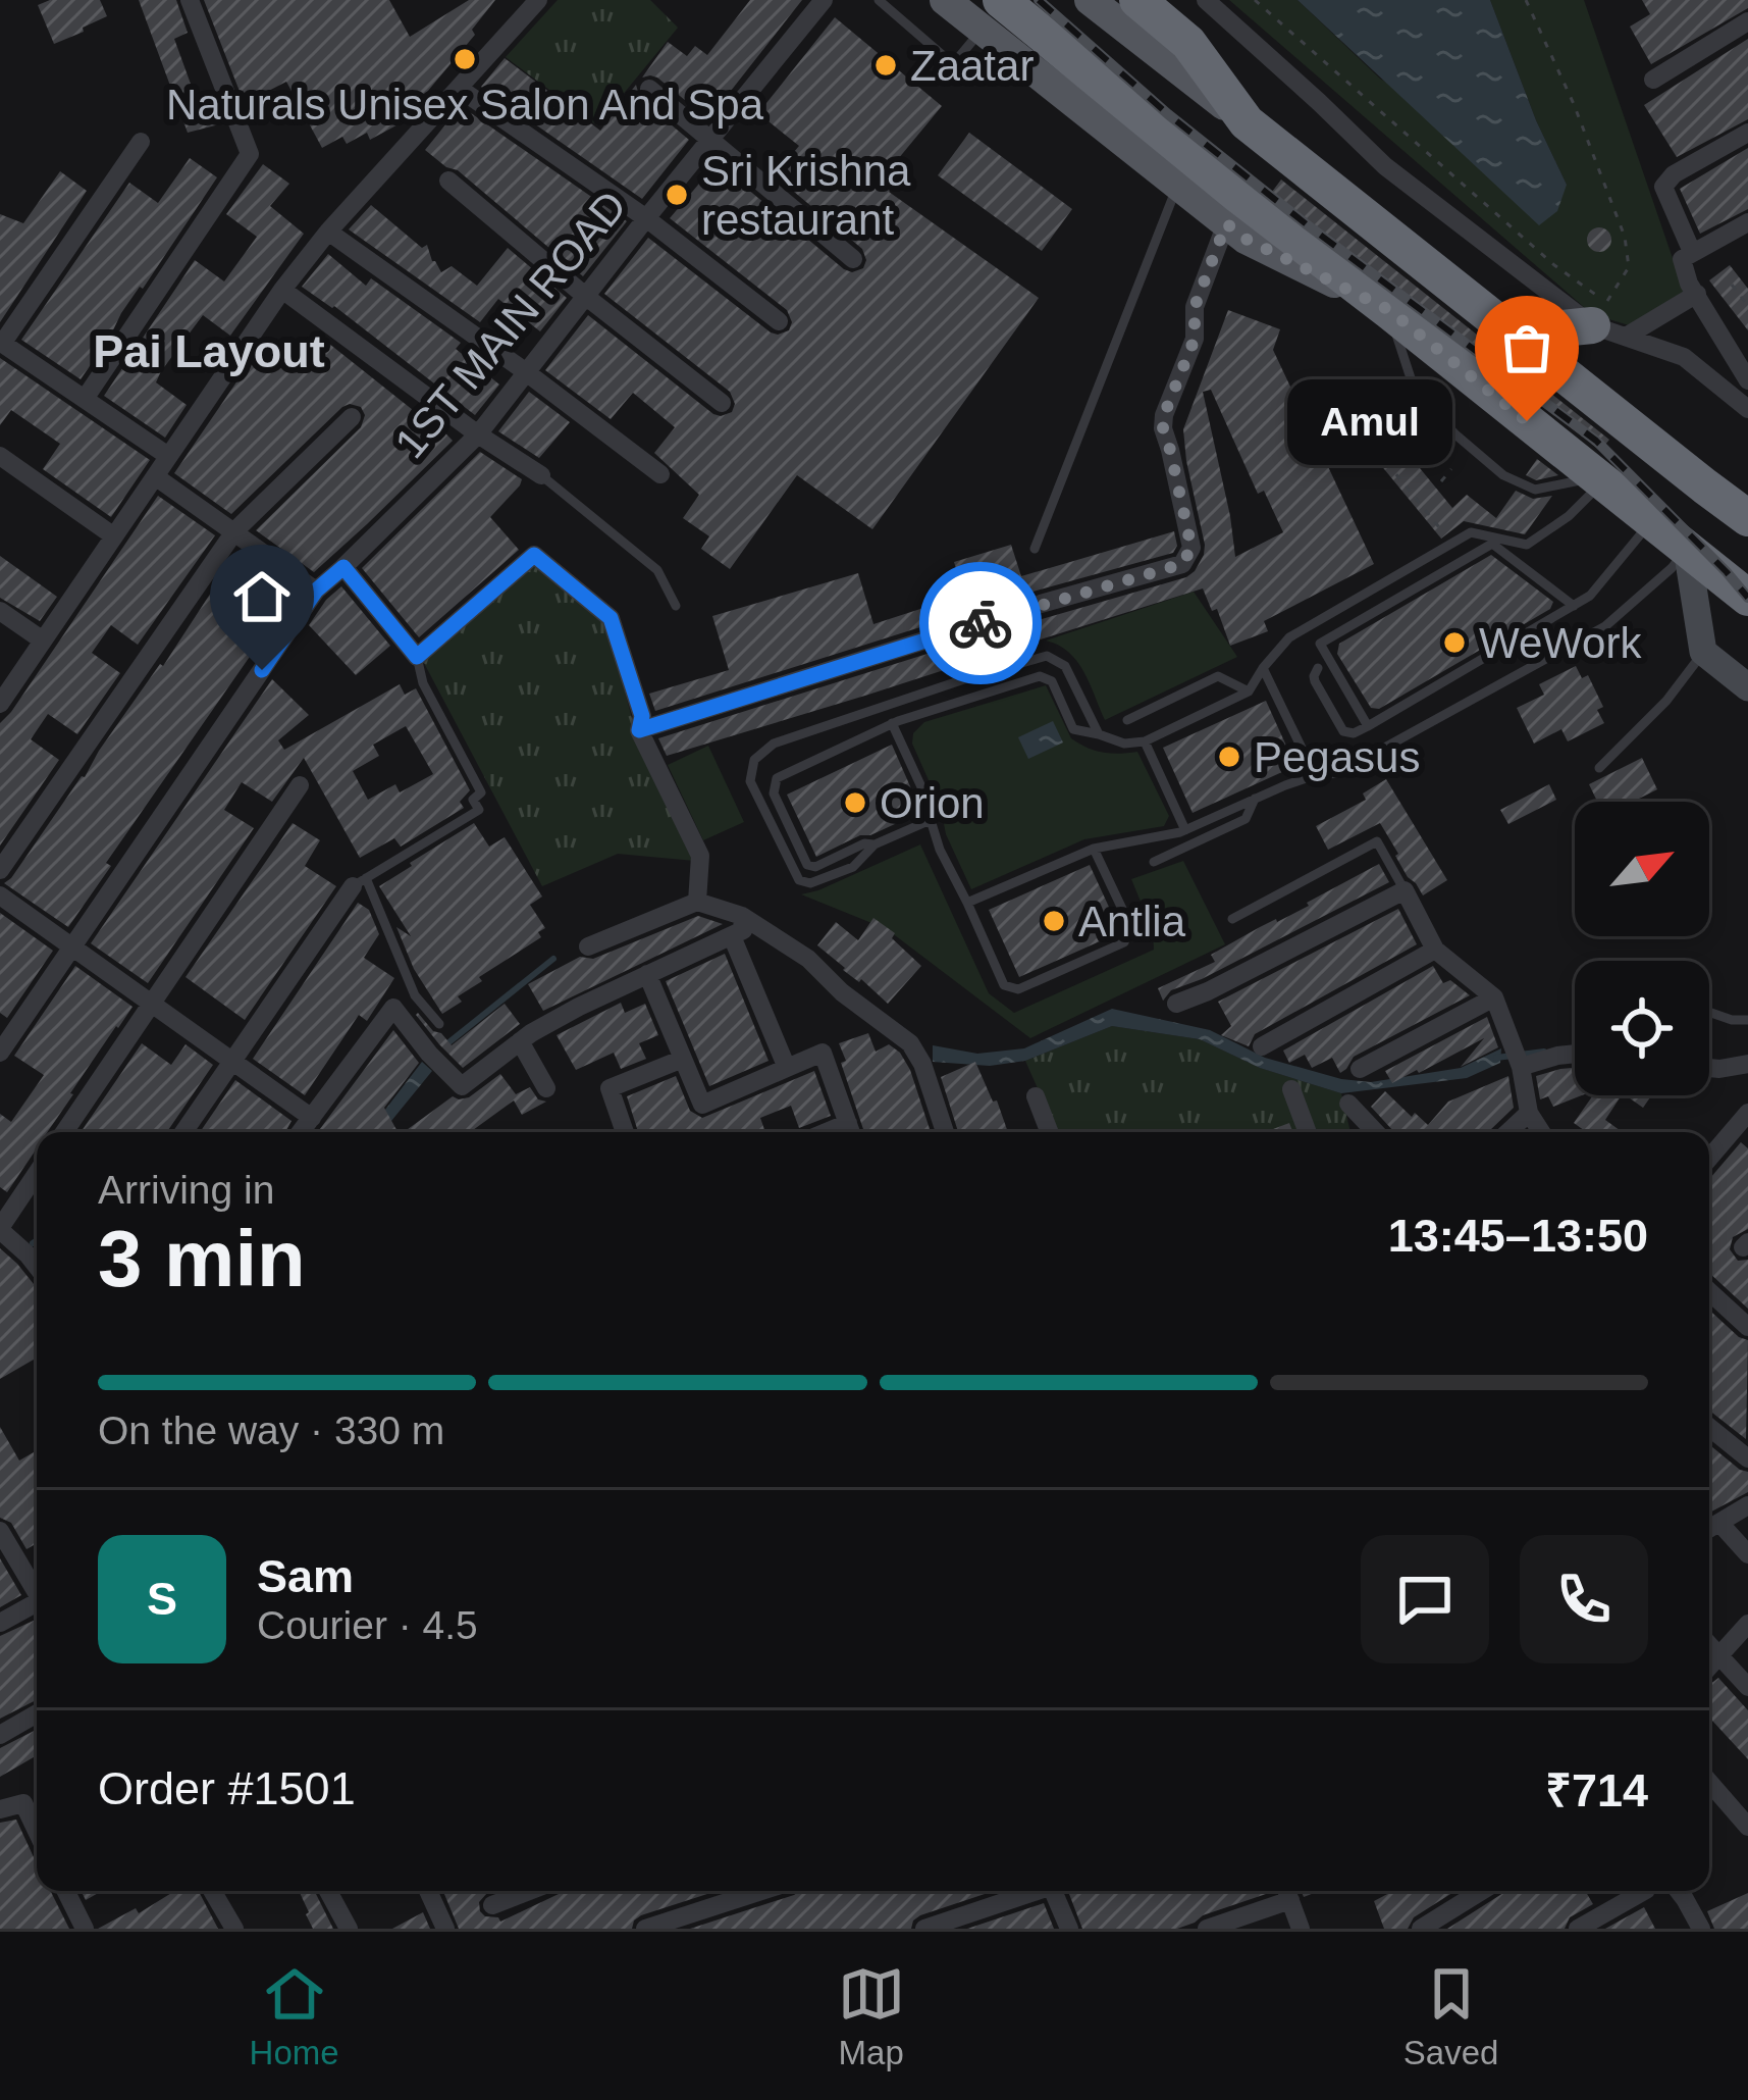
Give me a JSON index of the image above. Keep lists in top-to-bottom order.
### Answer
{
  "streets": {
    "street": ["1ST MAIN ROAD"]
  },
  "districts": ["Pai Layout"],
  "places": [
    "Naturals Unisex Salon And Spa",
    "Zaatar",
    "Sri Krishna restaurant",
    "Amul",
    "WeWork",
    "Pegasus",
    "Orion",
    "Antlia"
  ],
  "north": "top right",
  "page": {
    "bubble": "Amul",
    "heading": ["3 min", "Arriving in", "13:45–13:50"],
    "panel": [
      "Sam",
      "Courier · 4.5",
      "Order #1501",
      "₹714"
    ],
    "bar": "On the way · 330 m",
    "round": "S",
    "tabs": ["Home", "Map", "Saved"]
  }
}
